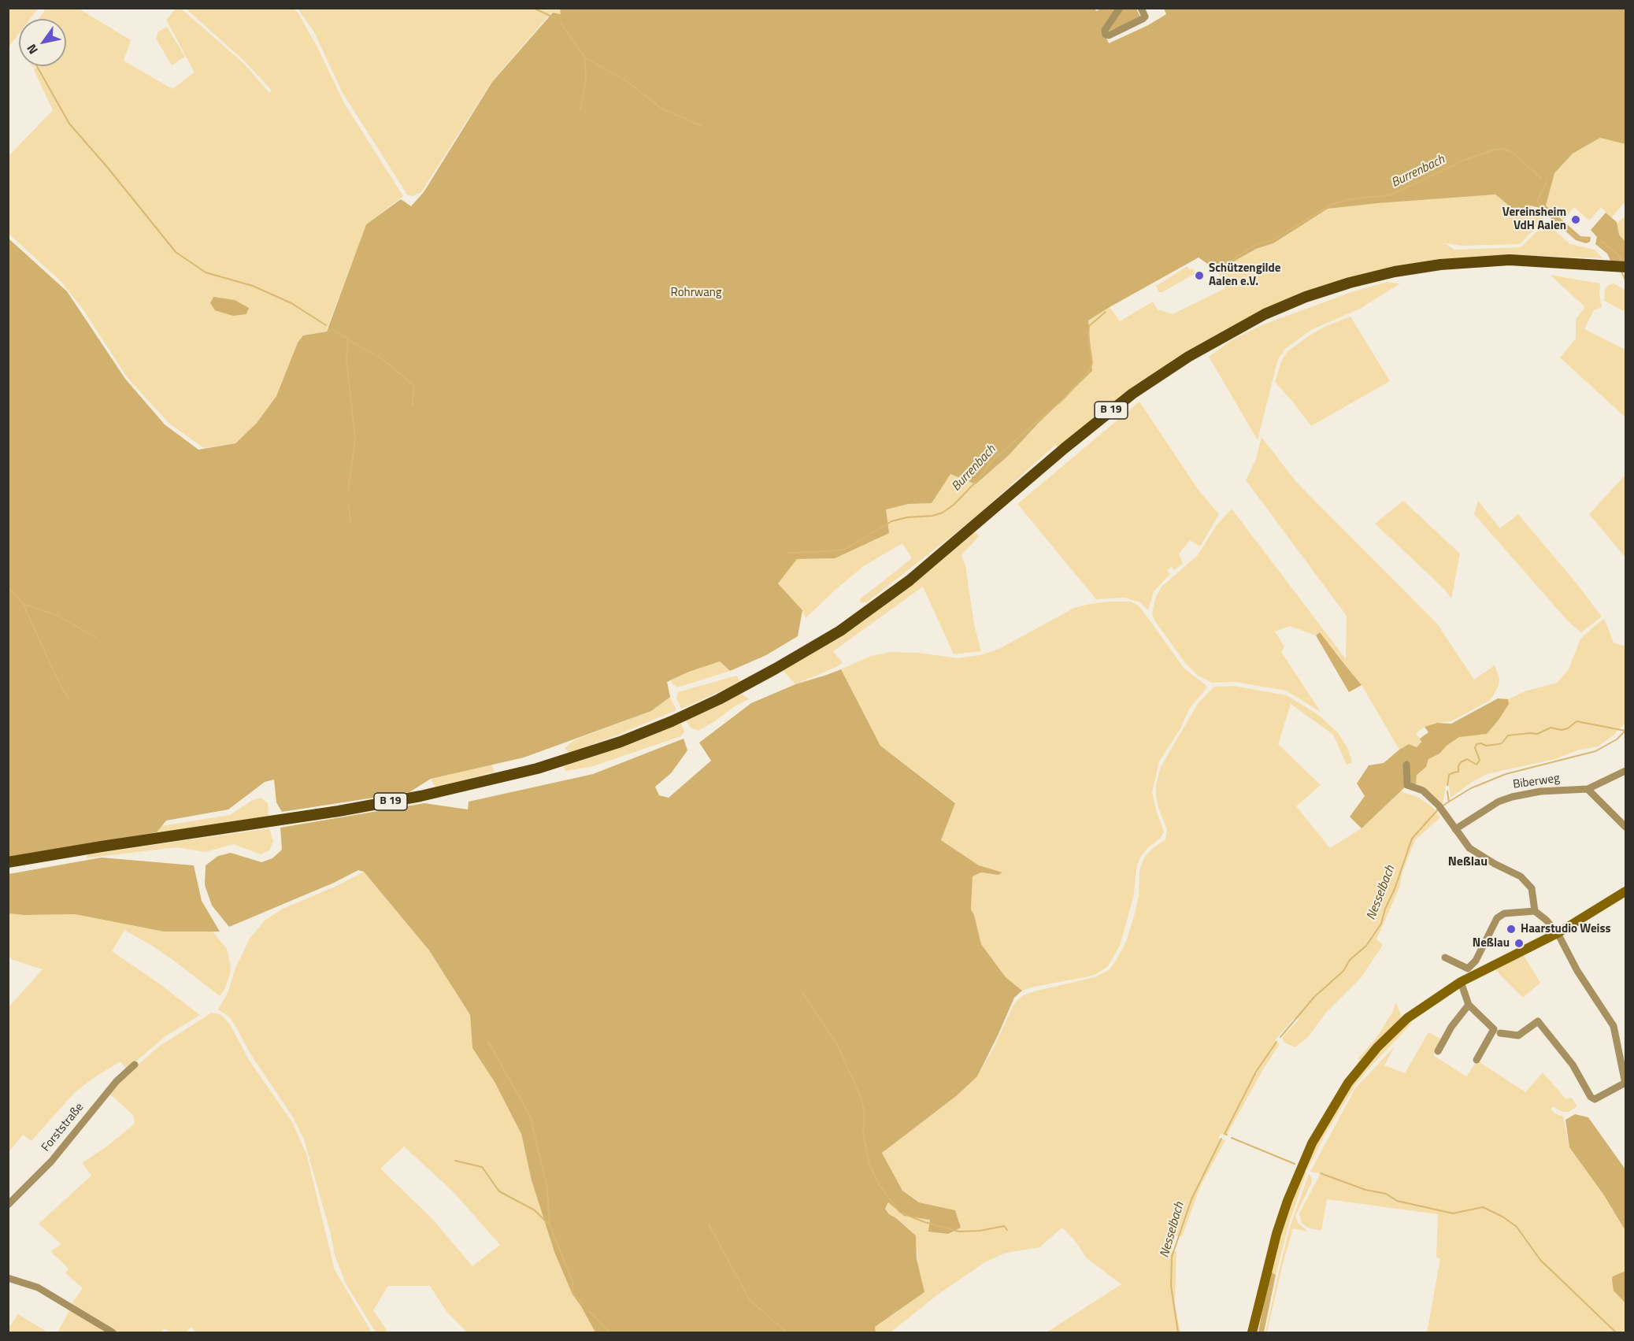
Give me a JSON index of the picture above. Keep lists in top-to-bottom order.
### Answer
{
  "streets": {
    "main road": ["B 19"],
    "street": ["Biberweg", "Forststraße"]
  },
  "districts": ["Neßlau"],
  "water": ["Burrenbach", "Nesselbach"],
  "parks": ["Rohrwang"],
  "places": [
    "Vereinsheim VdH Aalen",
    "Schützengilde Aalen e.V.",
    "Haarstudio Weiss",
    "Neßlau"
  ],
  "north": "bottom left"
}
